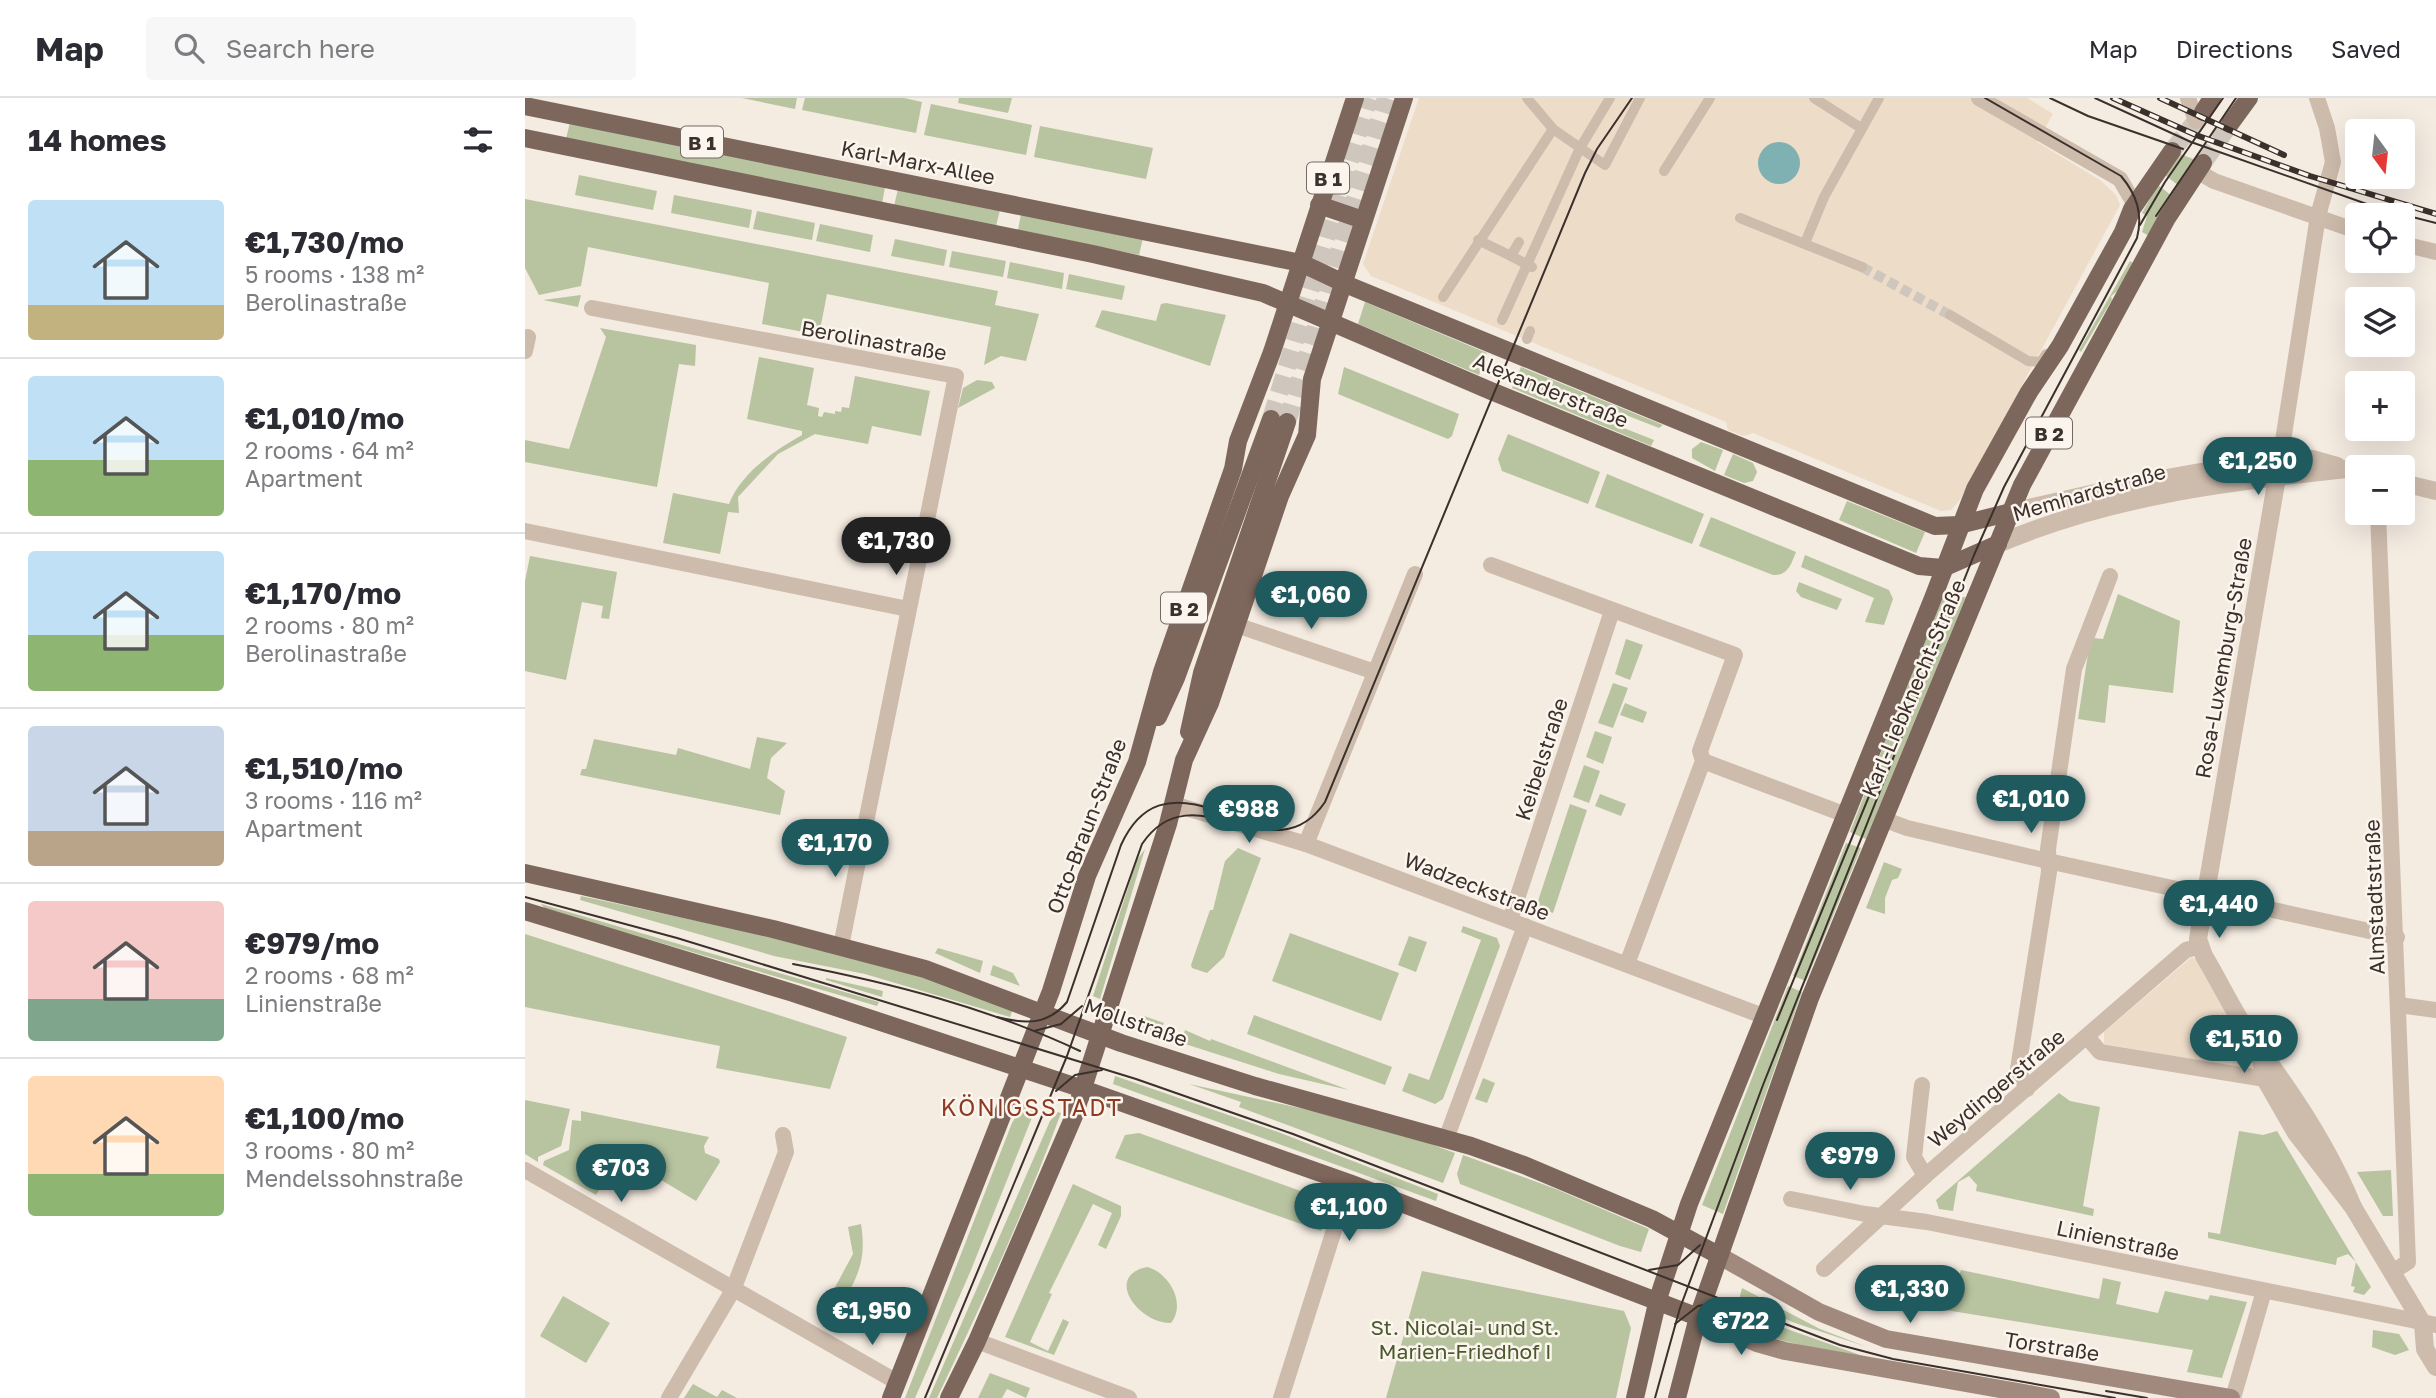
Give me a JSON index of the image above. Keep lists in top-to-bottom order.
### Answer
{
  "streets": {
    "main road": [
      "B 1",
      "Karl-Marx-Allee",
      "Alexanderstraße",
      "B 2",
      "Karl-Liebknecht-Straße",
      "Otto-Braun-Straße",
      "Mollstraße",
      "Torstraße"
    ],
    "street": [
      "Berolinastraße",
      "Memhardstraße",
      "Rosa-Luxemburg-Straße",
      "Keibelstraße",
      "Wadzeckstraße",
      "Almstadtstraße",
      "Weydingerstraße",
      "Linienstraße"
    ]
  },
  "crossings": [
    ["B 1", "Karl-Marx-Allee"],
    ["B 1", "Alexanderstraße"],
    ["B 1", "B 2"],
    ["B 1", "Otto-Braun-Straße"],
    ["Karl-Marx-Allee", "Alexanderstraße"],
    ["Karl-Marx-Allee", "B 2"],
    ["Berolinastraße", "Mollstraße"],
    ["Alexanderstraße", "B 2"],
    ["Alexanderstraße", "Memhardstraße"],
    ["Alexanderstraße", "Karl-Liebknecht-Straße"],
    ["Alexanderstraße", "Otto-Braun-Straße"],
    ["B 2", "Otto-Braun-Straße"],
    ["B 2", "Wadzeckstraße"],
    ["B 2", "Mollstraße"],
    ["Memhardstraße", "Rosa-Luxemburg-Straße"],
    ["Memhardstraße", "Karl-Liebknecht-Straße"],
    ["Rosa-Luxemburg-Straße", "Weydingerstraße"],
    ["Karl-Liebknecht-Straße", "Wadzeckstraße"],
    ["Karl-Liebknecht-Straße", "Mollstraße"],
    ["Karl-Liebknecht-Straße", "Torstraße"],
    ["Keibelstraße", "Wadzeckstraße"],
    ["Otto-Braun-Straße", "Mollstraße"],
    ["Mollstraße", "Torstraße"],
    ["Weydingerstraße", "Linienstraße"]
  ],
  "districts": ["KÖNIGSSTADT"],
  "parks": ["St. Nicolai- und St. Marien-Friedhof I"],
  "north": "bottom",
  "page": {
    "header": "Map",
    "search": "Search here",
    "nav": ["Map", "Directions", "Saved"],
    "heading": "14 homes",
    "map_buttons": ["+", "−"],
    "list": [
      {
        "name": "€1,730/mo",
        "note": "5 rooms · 138 m² · Berolinastraße"
      },
      {
        "name": "€1,010/mo",
        "note": "2 rooms · 64 m² · Apartment"
      },
      {
        "name": "€1,170/mo",
        "note": "2 rooms · 80 m² · Berolinastraße"
      },
      {
        "name": "€1,510/mo",
        "note": "3 rooms · 116 m² · Apartment"
      },
      {
        "name": "€979/mo",
        "note": "2 rooms · 68 m² · Linienstraße"
      },
      {
        "name": "€1,100/mo",
        "note": "3 rooms · 80 m² · Mendelssohnstraße"
      }
    ],
    "price": [
      "€1,250",
      "€1,730",
      "€1,060",
      "€1,010",
      "€988",
      "€1,170",
      "€1,440",
      "€1,510",
      "€979",
      "€703",
      "€1,100",
      "€1,330",
      "€1,950",
      "€722"
    ]
  }
}
